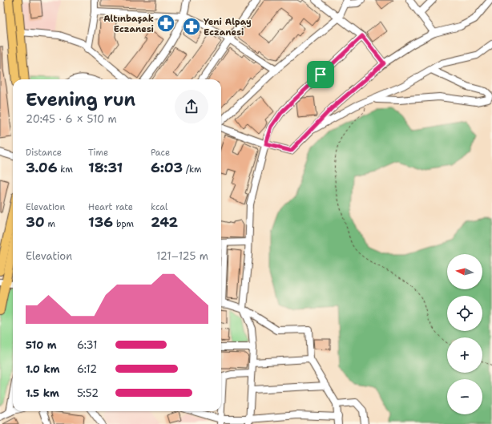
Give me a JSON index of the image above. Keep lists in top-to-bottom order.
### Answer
{
  "places": {
    "pharmacy": ["Altınbaşak Eczanesi", "Yeni Alpay Eczanesi"]
  },
  "north": "left",
  "page": {
    "heading": ["Evening run", "20:45 · 6 × 510 m"],
    "stats": [
      ["Distance", "3.06 km"],
      ["Time", "18:31"],
      ["Pace", "6:03 /km"],
      ["Elevation", "30 m"],
      ["Heart rate", "136 bpm"],
      ["kcal", "242"]
    ],
    "chart": ["Elevation", "121–125 m"],
    "map_buttons": ["+", "−"],
    "list": [
      {
        "name": "510 m",
        "note": "6:31"
      },
      {
        "name": "1.0 km",
        "note": "6:12"
      },
      {
        "name": "1.5 km",
        "note": "5:52"
      }
    ]
  }
}
